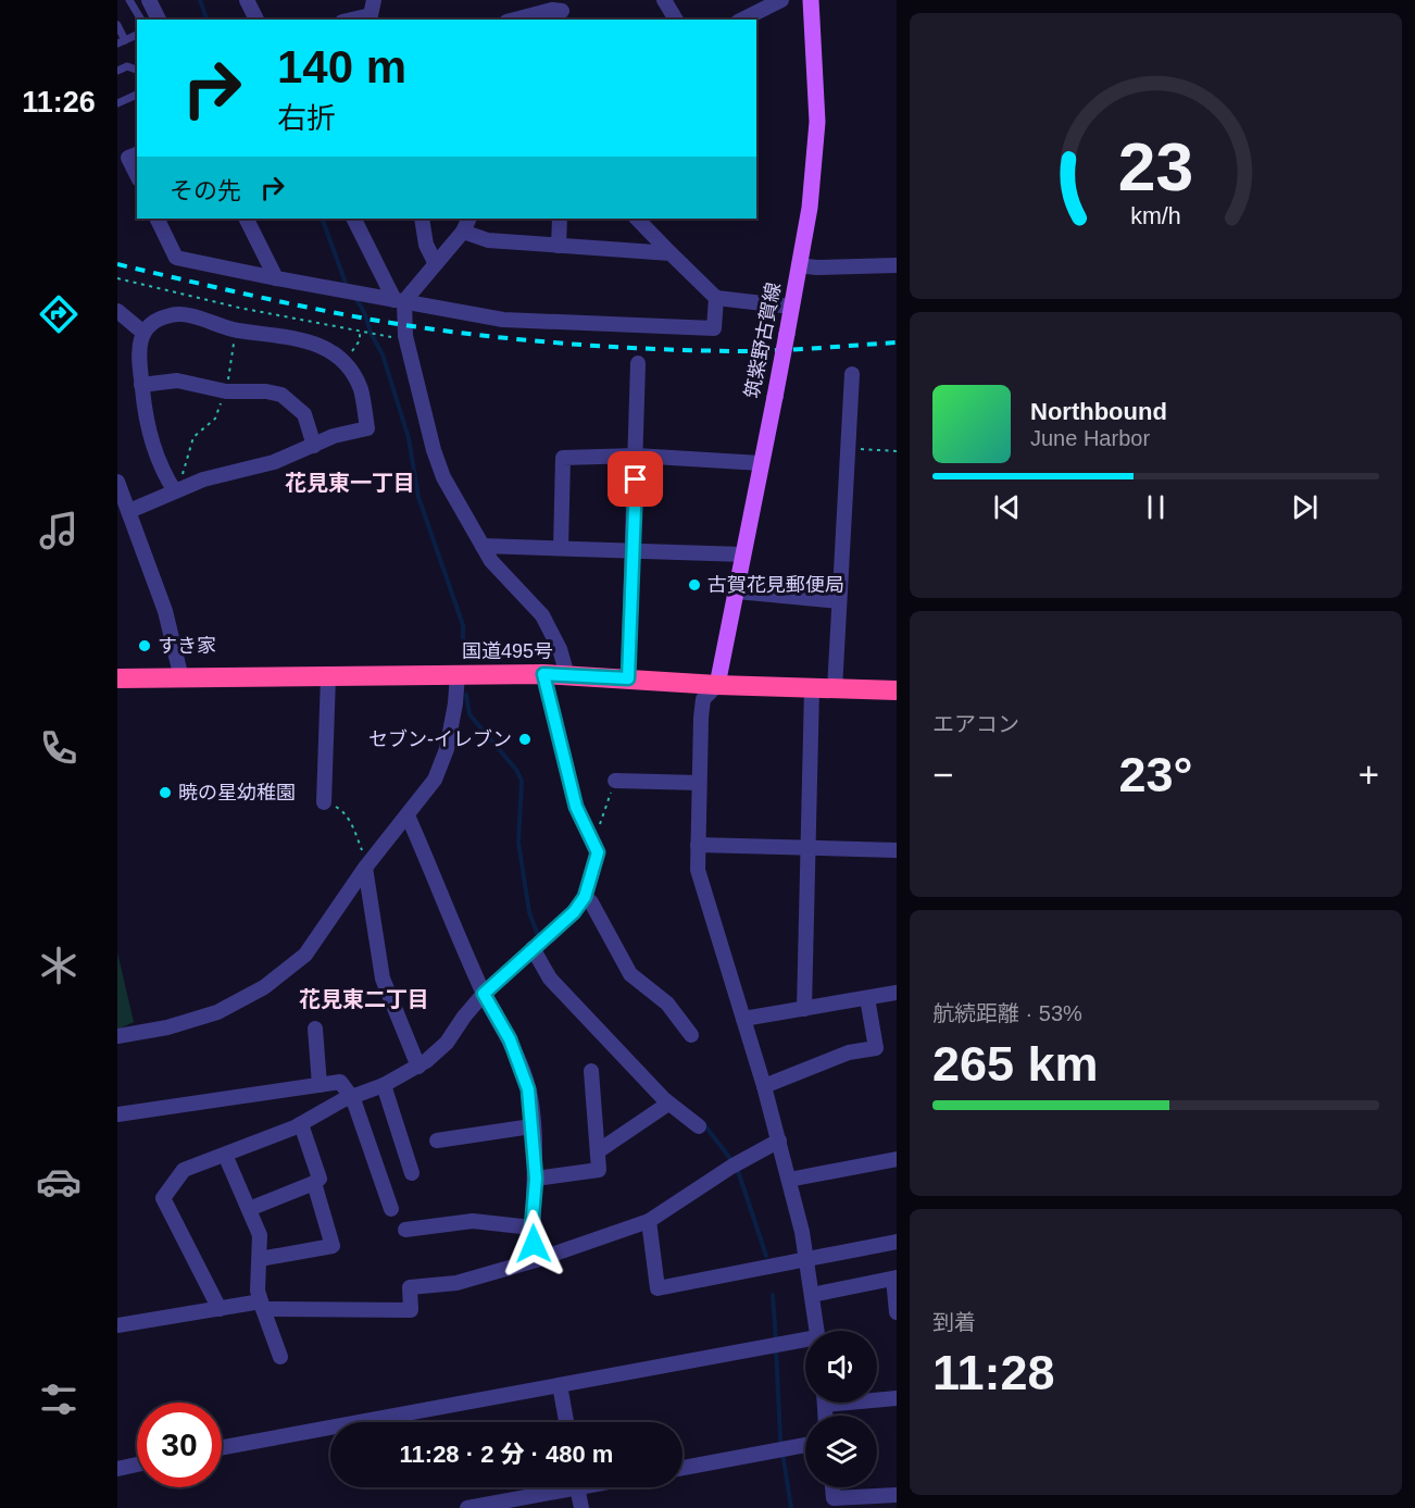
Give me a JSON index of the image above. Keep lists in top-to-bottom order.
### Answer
{
  "streets": {
    "highway": ["国道495号"],
    "main road": ["筑紫野古賀線"]
  },
  "crossings": [
    ["筑紫野古賀線", "国道495号"]
  ],
  "districts": ["花見東一丁目", "花見東二丁目"],
  "places": [
    "古賀花見郵便局",
    "すき家",
    "セブン-イレブン",
    "暁の星幼稚園"
  ],
  "page": {
    "tabs": "11:26",
    "turn": ["140 m", "右折"],
    "then": "その先",
    "song": ["Northbound", "June Harbor"],
    "tile": [
      "エアコン",
      ["航続距離 · 53%", "265 km"],
      ["到着", "11:28"]
    ],
    "heat": ["−", "23°", "+"],
    "limit": "30",
    "trip": "11:28 · 2 分 · 480 m",
    "gauge": ["23", "km/h"]
  }
}
